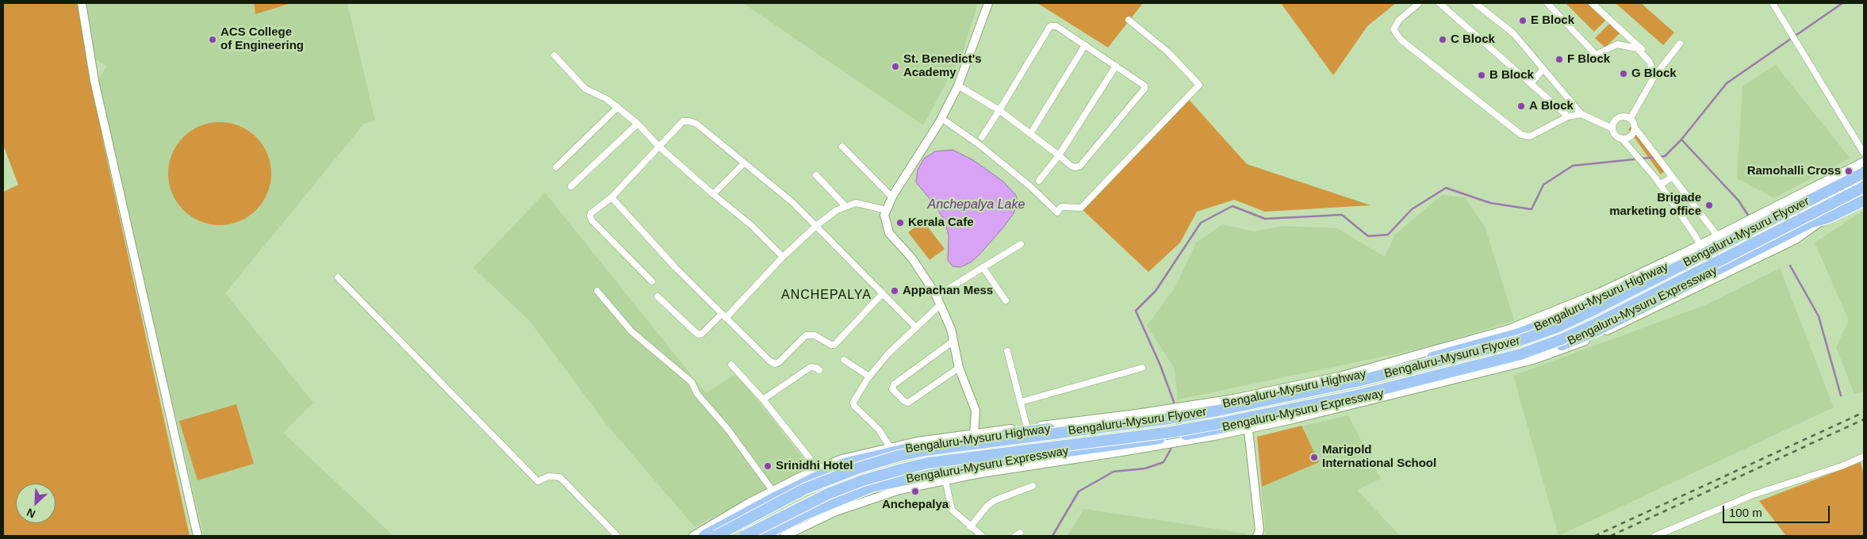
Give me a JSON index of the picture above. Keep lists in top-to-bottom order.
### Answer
{
  "streets": {
    "highway": ["Bengaluru-Mysuru Flyover", "Bengaluru-Mysuru Highway", "Bengaluru-Mysuru Expressway"]
  },
  "districts": ["ANCHEPALYA"],
  "water": ["Anchepalya Lake"],
  "places": [
    "E Block",
    "ACS College of Engineering",
    "C Block",
    "F Block",
    "St. Benedict's Academy",
    "G Block",
    "B Block",
    "A Block",
    "Ramohalli Cross",
    "Brigade marketing office",
    "Kerala Cafe",
    "Appachan Mess",
    "Marigold International School",
    "Srinidhi Hotel",
    "Anchepalya"
  ],
  "scale_bar": "100 m",
  "north": "bottom left"
}
